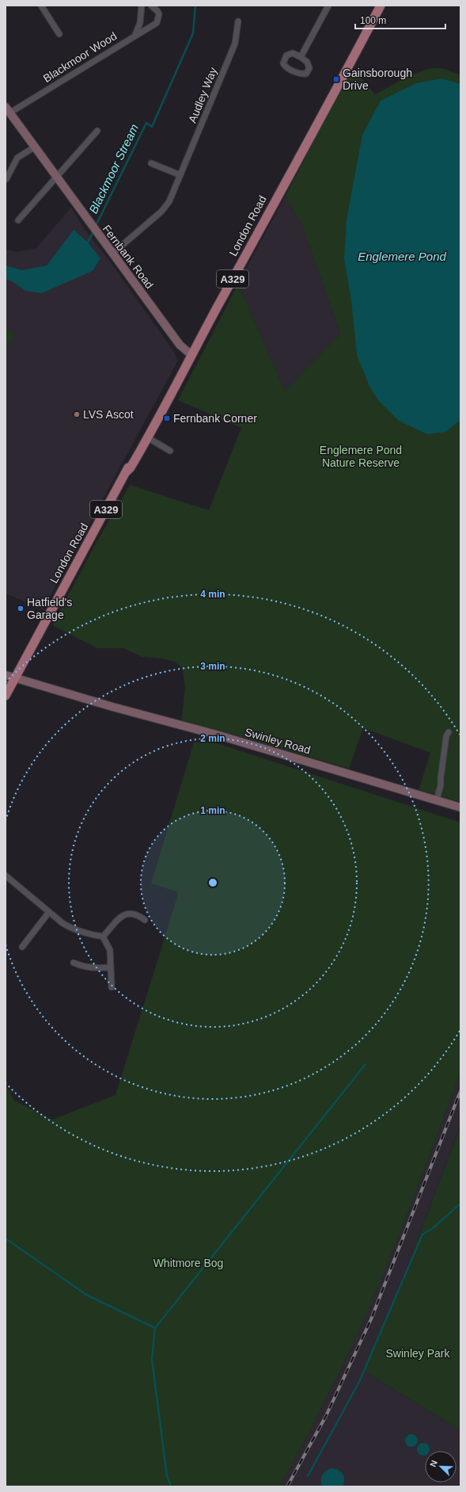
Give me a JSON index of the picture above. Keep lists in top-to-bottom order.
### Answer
{
  "streets": {
    "main road": [
      "London Road",
      "Fernbank Road",
      "A329",
      "Swinley Road"
    ],
    "street": ["Blackmoor Wood", "Audley Way"]
  },
  "crossings": [
    ["Blackmoor Wood", "Fernbank Road"],
    ["Audley Way", "Fernbank Road"],
    ["London Road", "Fernbank Road"],
    ["London Road", "Swinley Road"]
  ],
  "water": ["Blackmoor Stream", "Englemere Pond"],
  "parks": ["Englemere Pond Nature Reserve", "Whitmore Bog", "Swinley Park"],
  "places": {
    "transit": ["Gainsborough Drive", "Fernbank Corner"],
    "other": ["LVS Ascot", "Hatfield's Garage"]
  },
  "scale_bar": "100 m",
  "north": "top left",
  "rings": [
    "4 min",
    "3 min",
    "2 min",
    "1 min"
  ]
}
